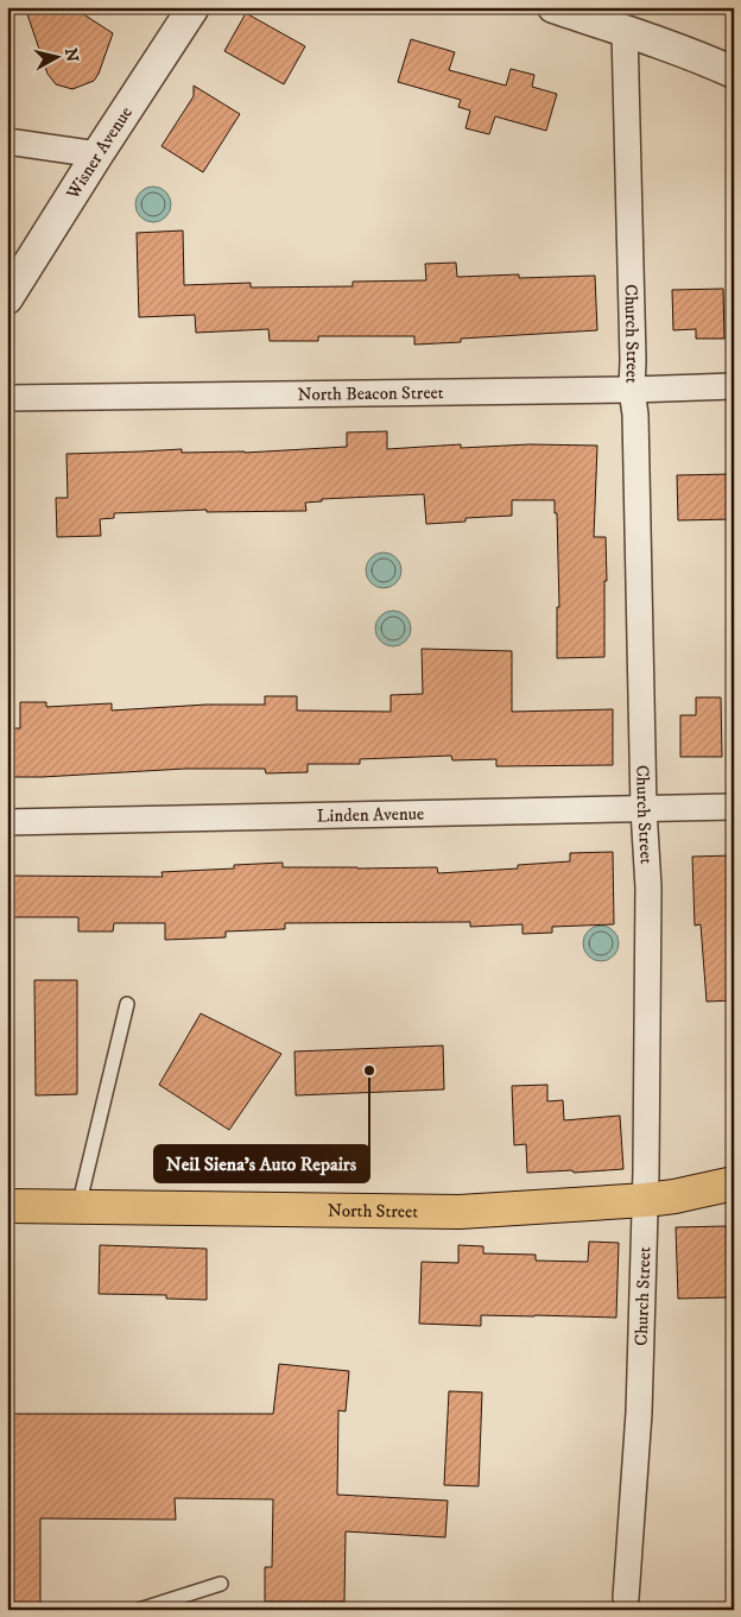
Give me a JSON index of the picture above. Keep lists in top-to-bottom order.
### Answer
{
  "streets": {
    "main road": ["North Street"],
    "street": [
      "Wisner Avenue",
      "Church Street",
      "North Beacon Street",
      "Linden Avenue"
    ]
  },
  "crossings": [
    ["Church Street", "North Beacon Street"],
    ["Church Street", "Linden Avenue"],
    ["Church Street", "North Street"]
  ],
  "places": ["Neil Siena's Auto Repairs"],
  "north": "right"
}
